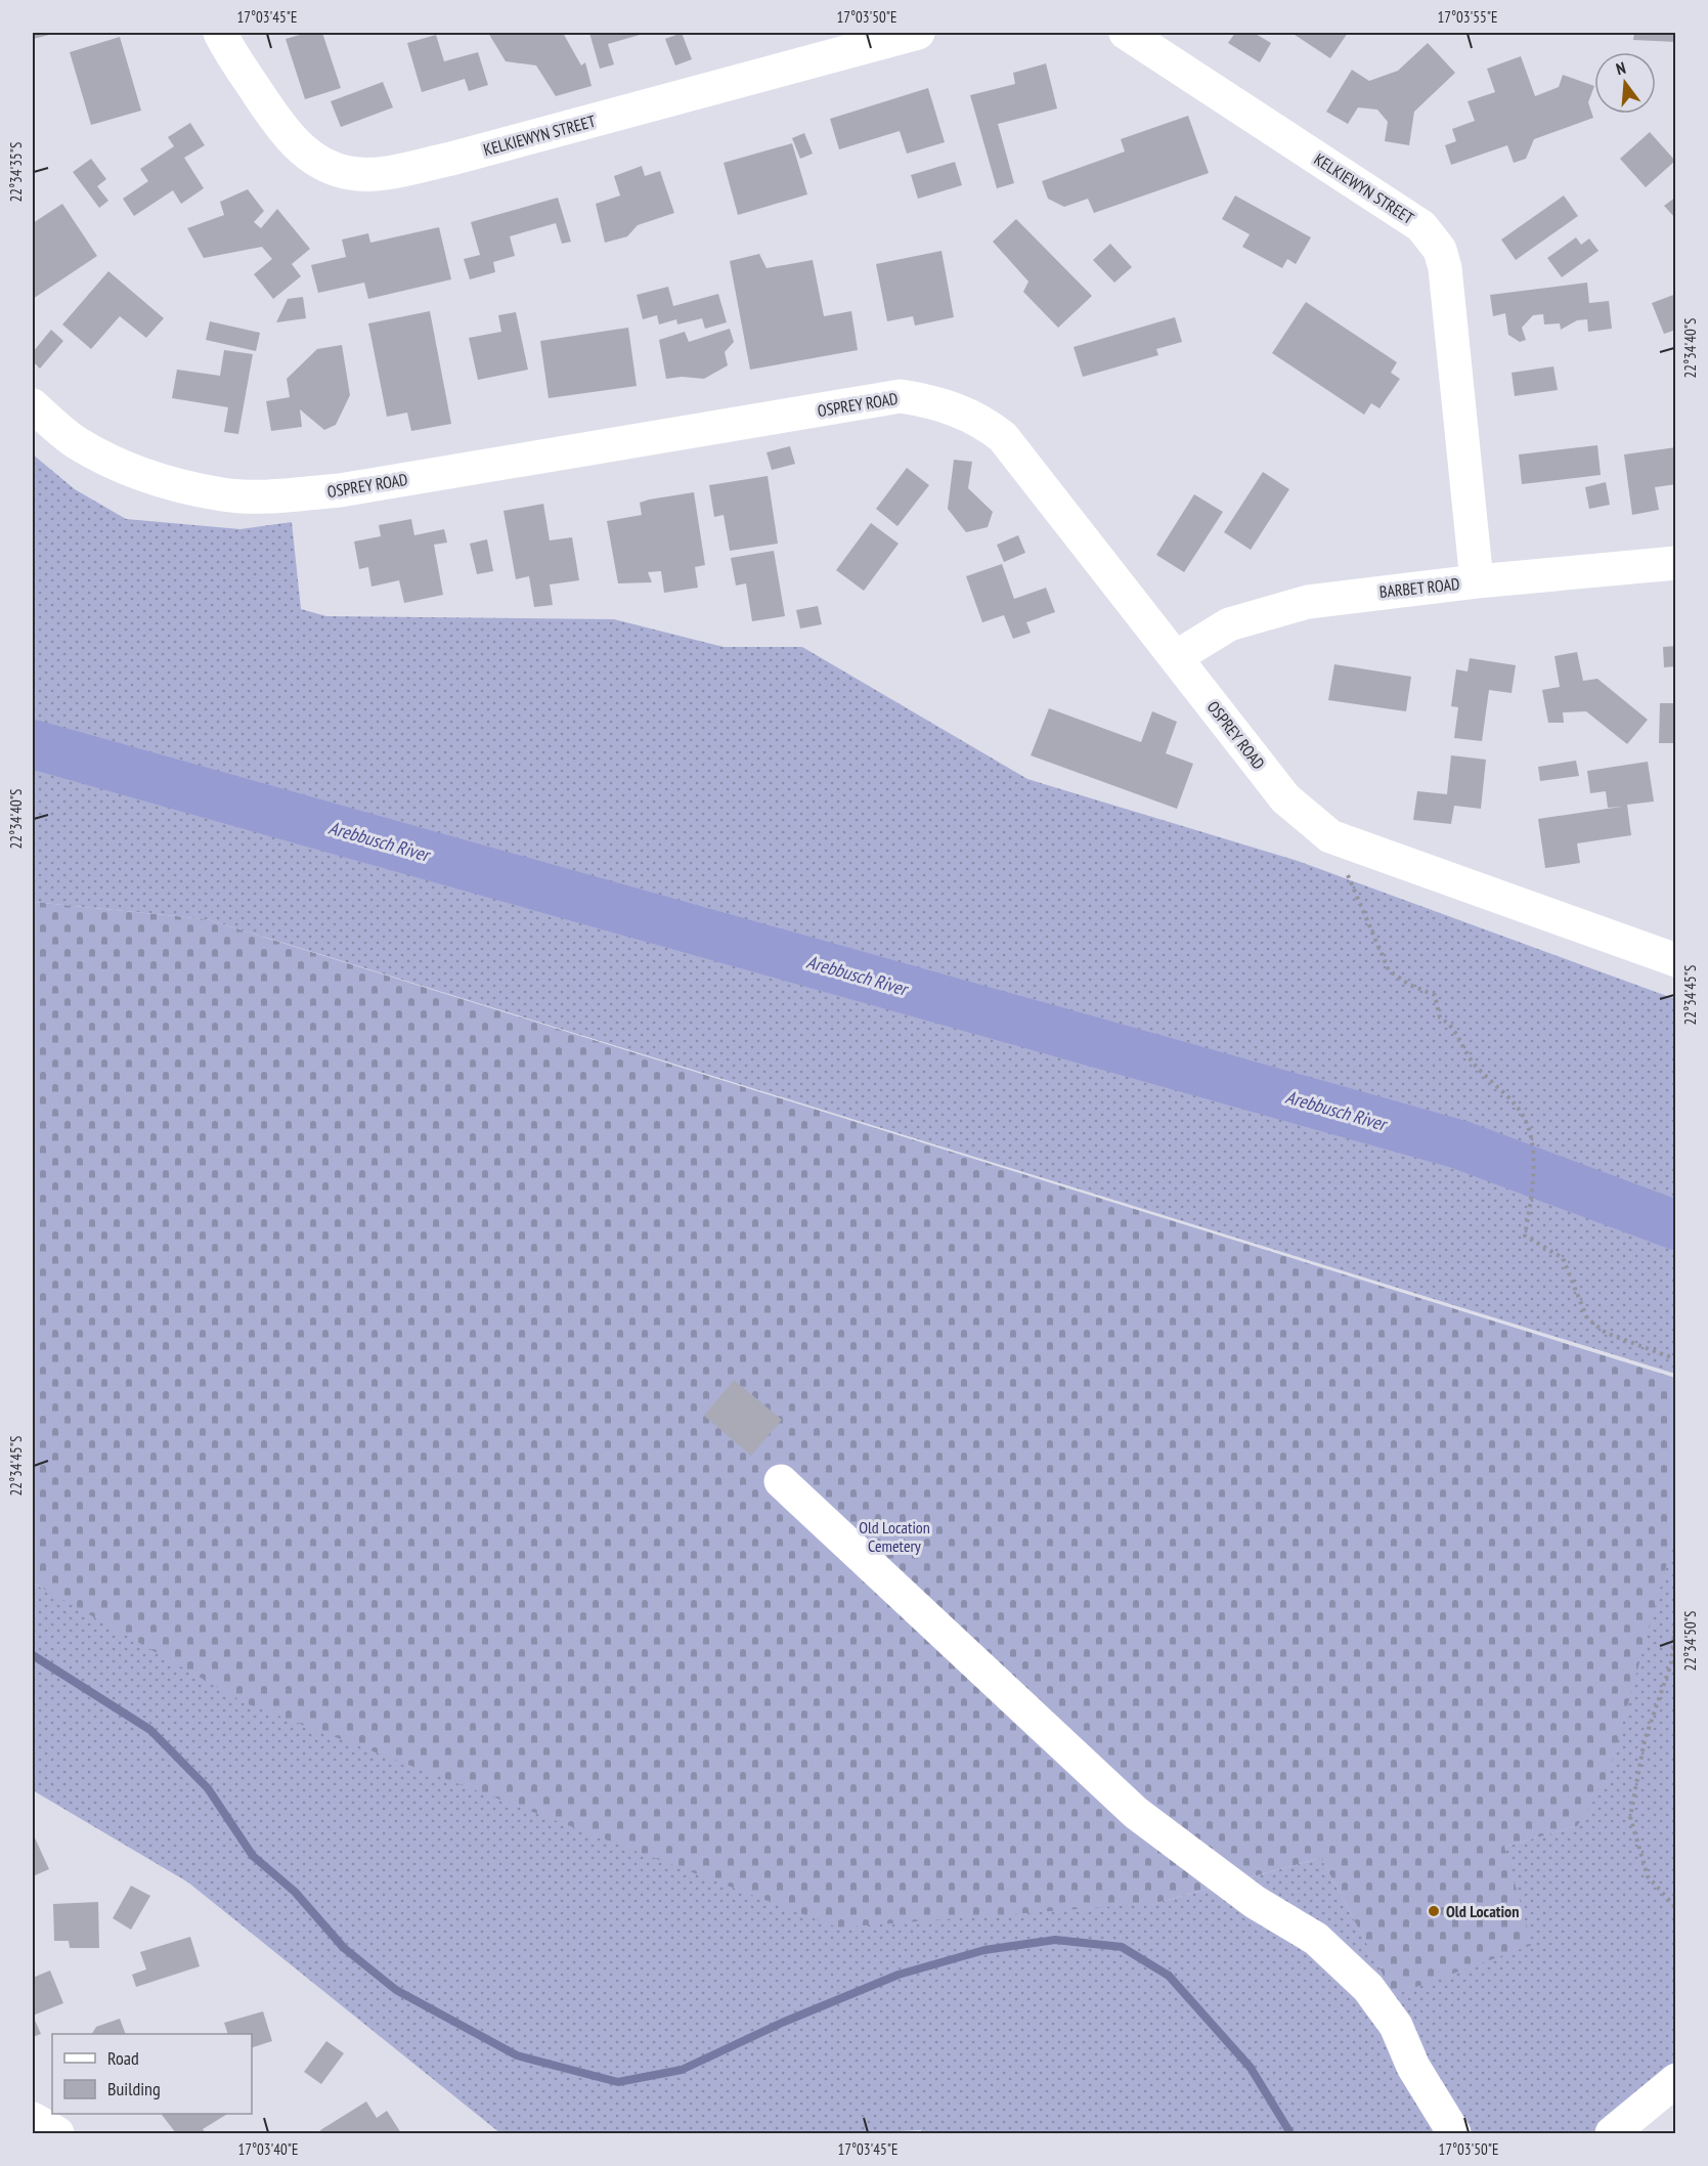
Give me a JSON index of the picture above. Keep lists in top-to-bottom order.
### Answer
{
  "streets": {
    "street": ["KELKIEWYN STREET", "OSPREY ROAD", "BARBET ROAD"]
  },
  "crossings": [
    ["KELKIEWYN STREET", "BARBET ROAD"],
    ["OSPREY ROAD", "BARBET ROAD"]
  ],
  "water": ["Arebbusch River"],
  "parks": ["Old Location Cemetery"],
  "places": ["Old Location"],
  "legend": ["Road", "Building"],
  "north": "top",
  "coordinates": [
    "17°03'45\"E",
    "17°03'50\"E",
    "17°03'55\"E",
    "22°34'35\"S",
    "22°34'40\"S",
    "22°34'45\"S",
    "22°34'50\"S",
    "17°03'40\"E"
  ]
}
